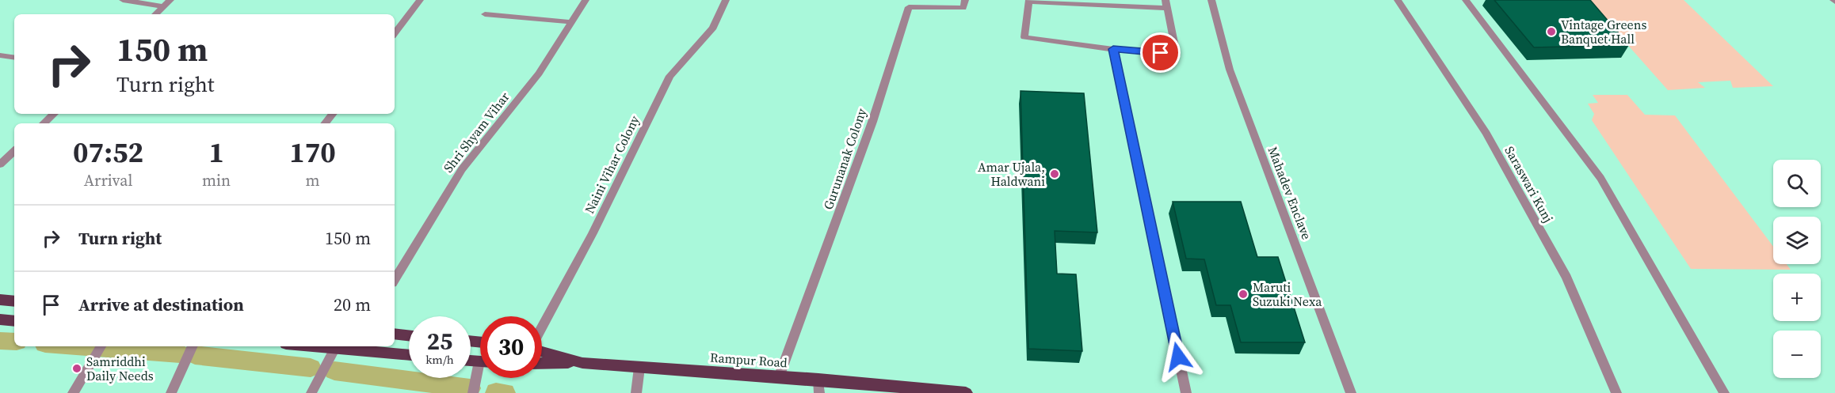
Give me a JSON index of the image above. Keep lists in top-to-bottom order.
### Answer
{
  "streets": {
    "main road": ["Rampur Road"],
    "street": [
      "Shri Shyam Vihar",
      "Gurunanak Colony",
      "Naini Vihar Colony",
      "Saraswari Kunj",
      "Mahadev Enclave"
    ]
  },
  "crossings": [
    ["Gurunanak Colony", "Rampur Road"]
  ],
  "places": [
    "Vintage Greens Banquet Hall",
    "Amar Ujala, Haldwani",
    "Maruti Suzuki Nexa",
    "Samriddhi Daily Needs"
  ],
  "page": {
    "turn": ["150 m", "Turn right"],
    "eta": [
      "07:52",
      "Arrival",
      "1",
      "min",
      "170",
      "m"
    ],
    "map_buttons": ["+", "−"],
    "list": [
      {
        "name": "Turn right",
        "value": "150 m"
      },
      {
        "name": "Arrive at destination",
        "value": "20 m"
      }
    ],
    "speed": "25 km/h",
    "limit": "30"
  }
}
